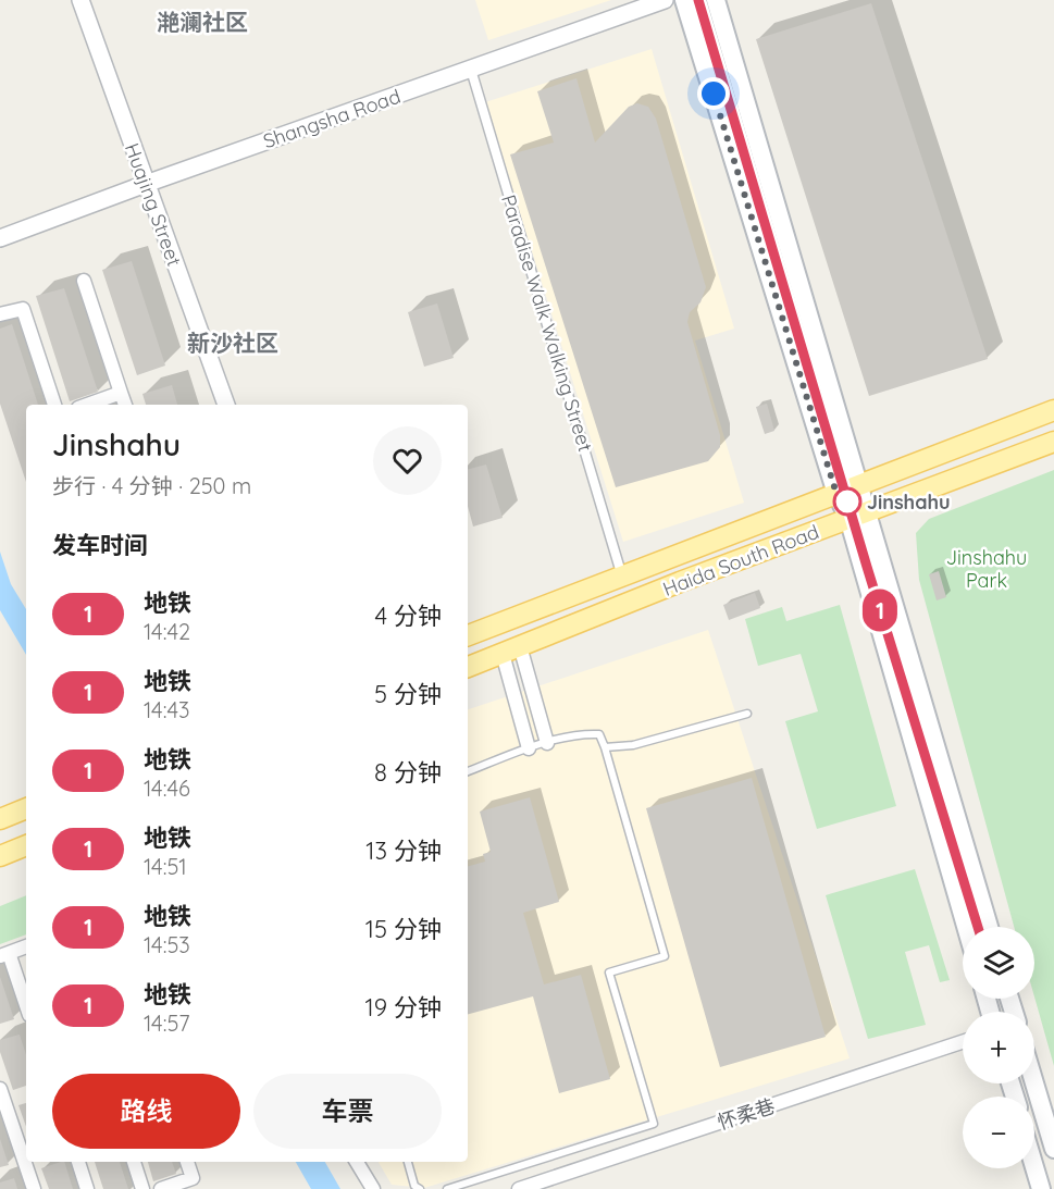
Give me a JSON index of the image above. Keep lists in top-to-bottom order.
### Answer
{
  "streets": {
    "main road": ["Haida South Road"],
    "street": [
      "Shangsha Road",
      "Huajing Street",
      "Paradise Walk Walking Street",
      "怀柔巷"
    ]
  },
  "crossings": [
    ["Shangsha Road", "Huajing Street"],
    ["Shangsha Road", "Paradise Walk Walking Street"],
    ["Paradise Walk Walking Street", "Haida South Road"]
  ],
  "districts": ["滟澜社区", "新沙社区"],
  "parks": ["Jinshahu Park"],
  "places": ["Jinshahu"],
  "lines": ["metro line 1"],
  "page": {
    "on_map": "1",
    "heading": [
      ["Jinshahu", "步行 · 4 分钟 · 250 m"],
      "发车时间"
    ],
    "list": [
      {
        "mark": "1",
        "name": "地铁",
        "note": "14:42",
        "value": "4 分钟"
      },
      {
        "mark": "1",
        "name": "地铁",
        "note": "14:43",
        "value": "5 分钟"
      },
      {
        "mark": "1",
        "name": "地铁",
        "note": "14:46",
        "value": "8 分钟"
      },
      {
        "mark": "1",
        "name": "地铁",
        "note": "14:51",
        "value": "13 分钟"
      },
      {
        "mark": "1",
        "name": "地铁",
        "note": "14:53",
        "value": "15 分钟"
      },
      {
        "mark": "1",
        "name": "地铁",
        "note": "14:57",
        "value": "19 分钟"
      }
    ],
    "map_buttons": ["+", "−"],
    "buttons": ["路线", "车票"]
  }
}
